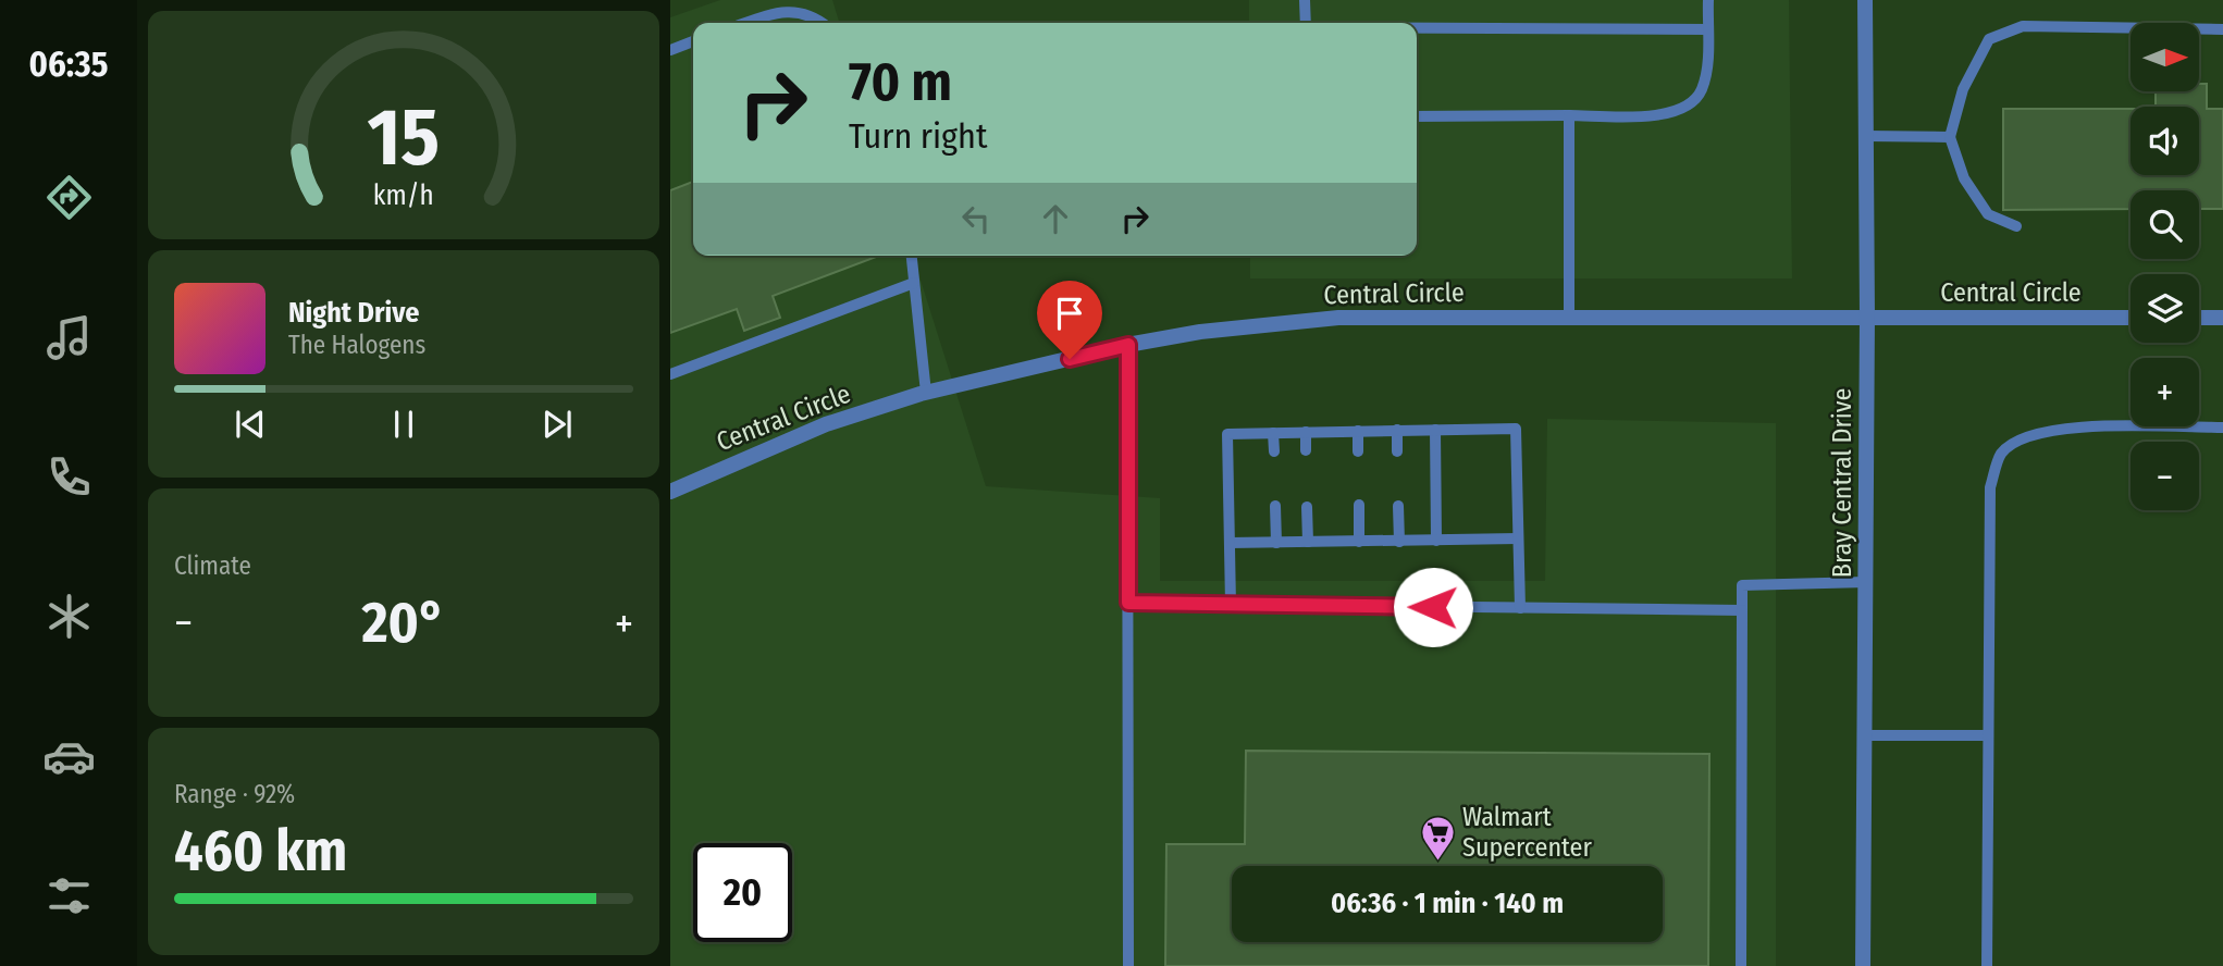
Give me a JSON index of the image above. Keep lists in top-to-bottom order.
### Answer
{
  "streets": {
    "street": ["Central Circle", "Bray Central Drive"]
  },
  "crossings": [
    ["Central Circle", "Bray Central Drive"]
  ],
  "places": {
    "supermarket": ["Walmart Supercenter"]
  },
  "north": "right",
  "page": {
    "tabs": "06:35",
    "map_buttons": ["+", "−"],
    "turn": ["70 m", "Turn right"],
    "song": ["Night Drive", "The Halogens"],
    "tile": [
      "Climate",
      ["Range · 92%", "460 km"]
    ],
    "heat": ["−", "20°", "+"],
    "limit": "20",
    "trip": "06:36 · 1 min · 140 m",
    "gauge": ["15", "km/h"]
  }
}
